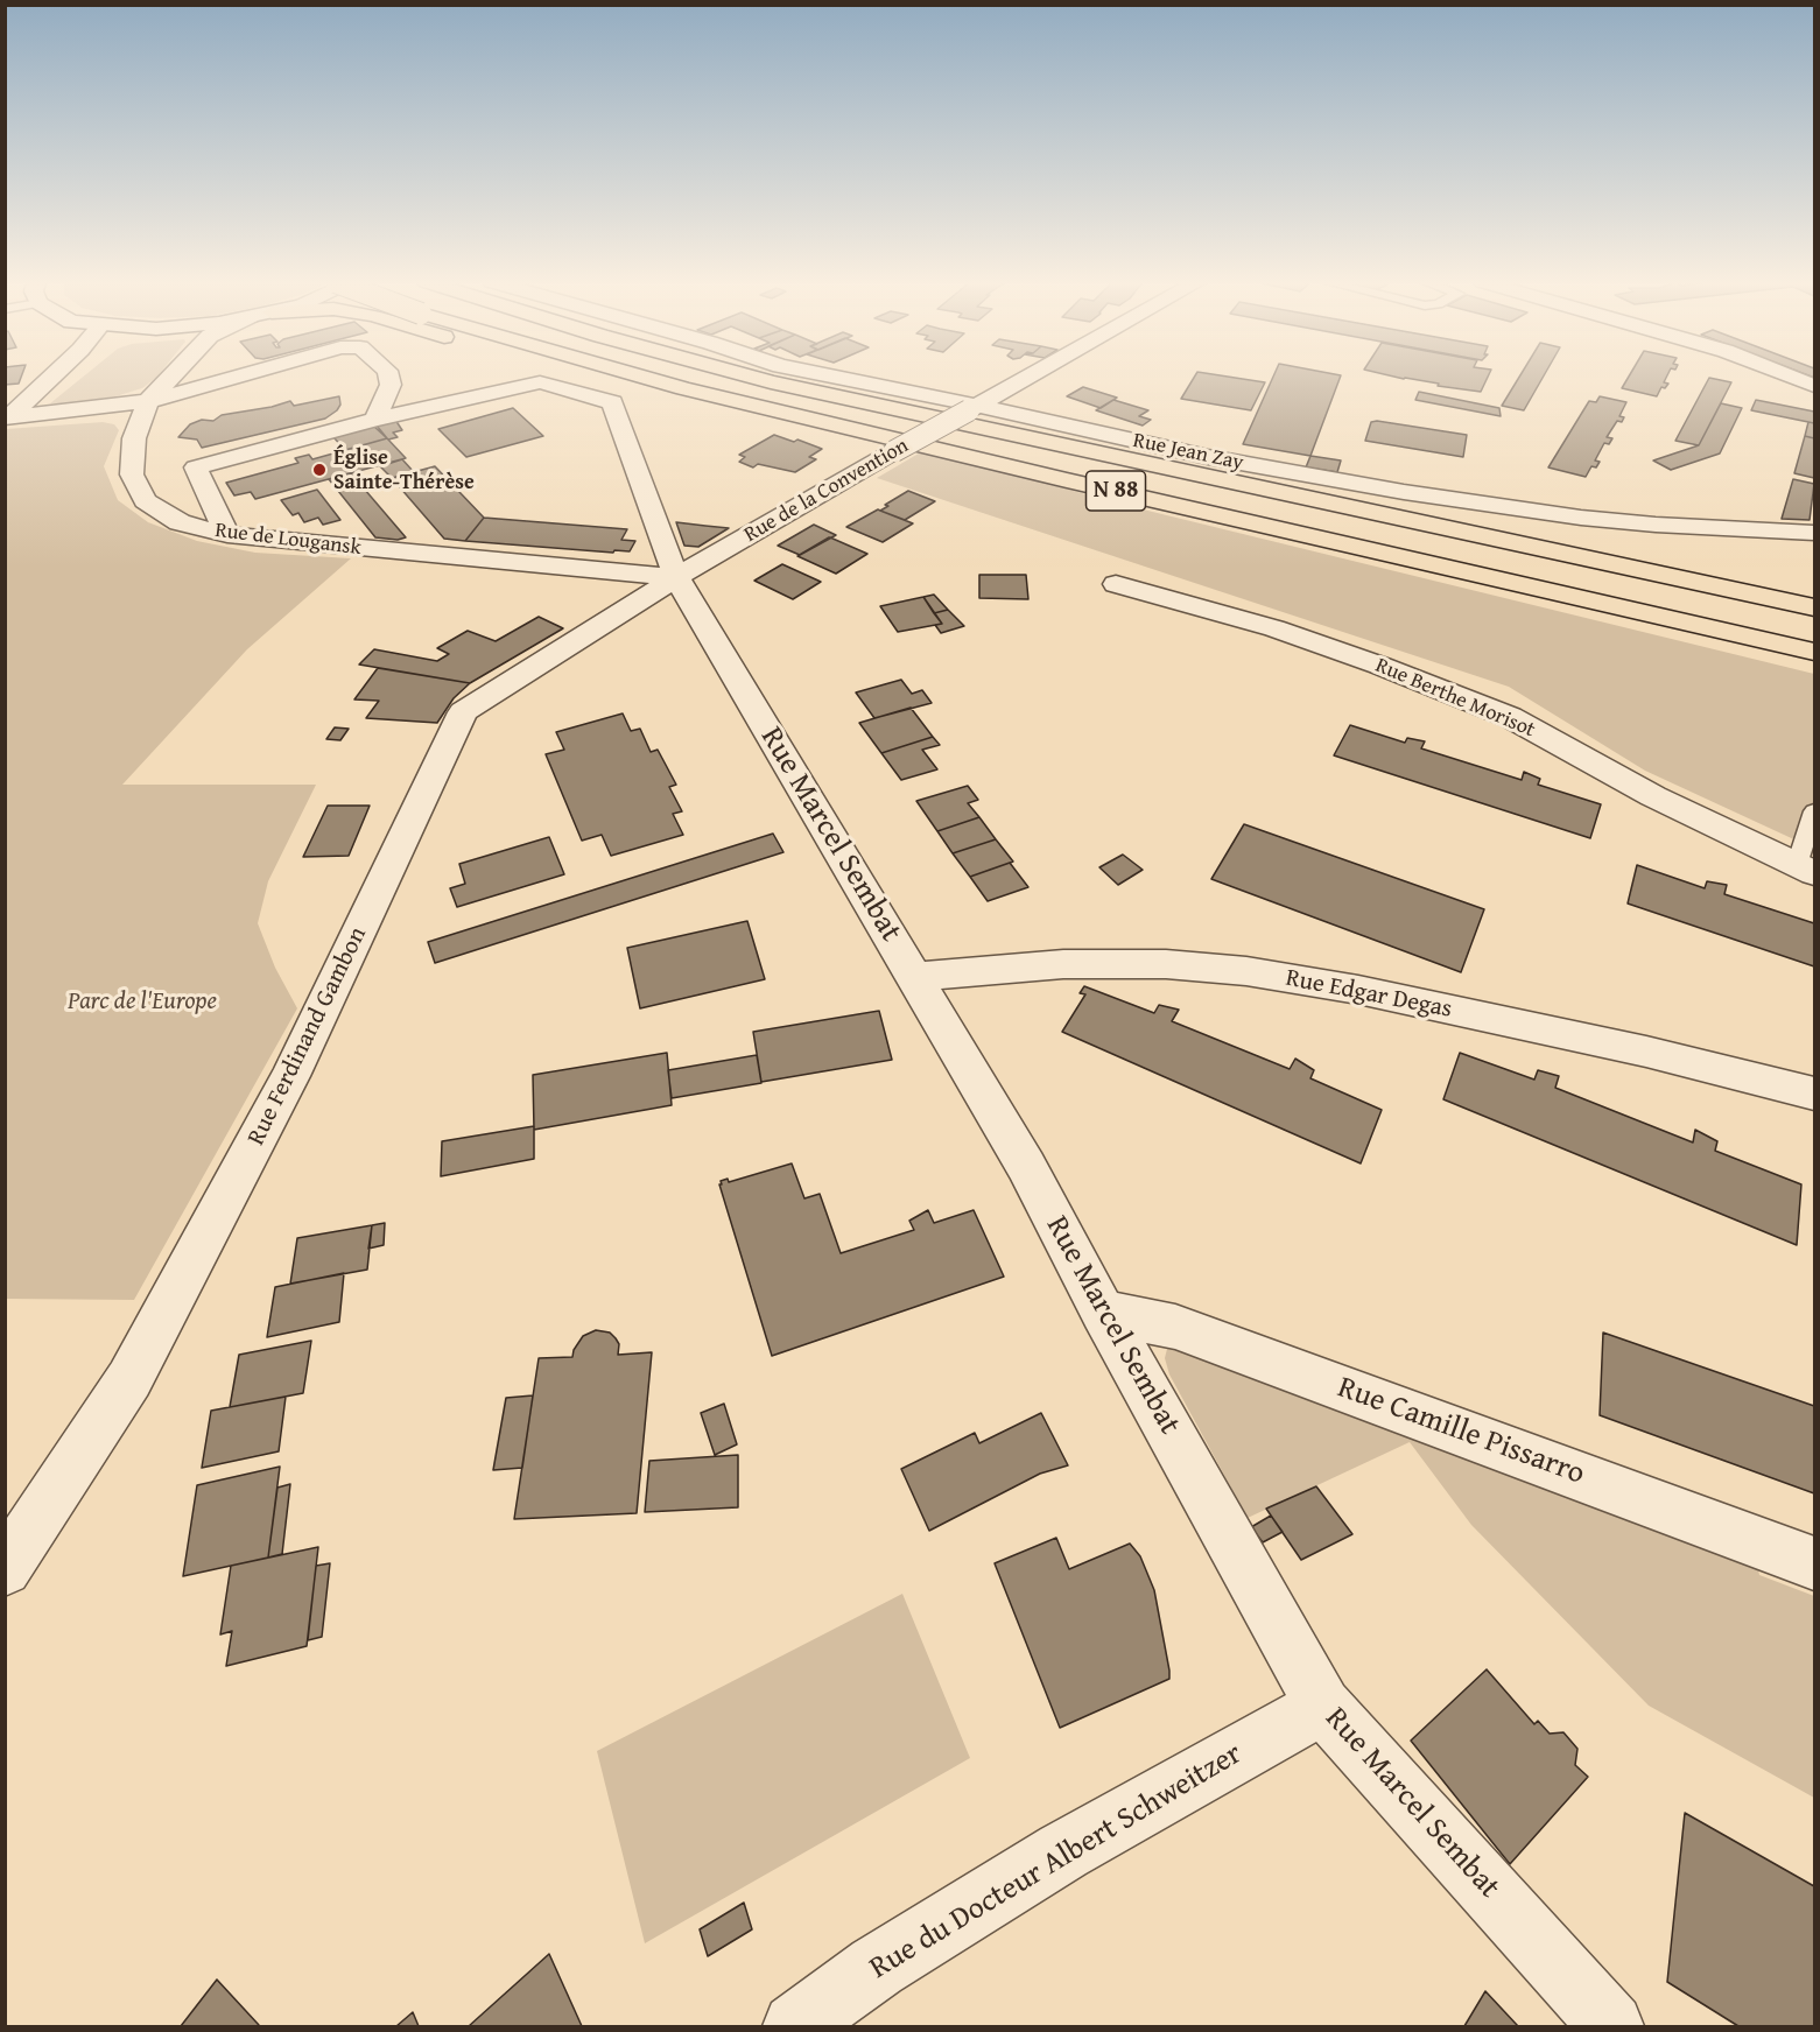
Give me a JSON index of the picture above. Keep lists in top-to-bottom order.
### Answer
{
  "streets": {
    "highway": ["N 88"],
    "street": [
      "Rue Jean Zay",
      "Rue de la Convention",
      "Rue de Lougansk",
      "Rue Berthe Morisot",
      "Rue Marcel Sembat",
      "Rue Edgar Degas",
      "Rue Ferdinand Gambon",
      "Rue Camille Pissarro",
      "Rue du Docteur Albert Schweitzer"
    ]
  },
  "crossings": [
    ["Rue Jean Zay", "Rue de la Convention"],
    ["Rue de la Convention", "Rue de Lougansk"],
    ["Rue de la Convention", "Rue Marcel Sembat"],
    ["Rue de la Convention", "Rue Ferdinand Gambon"],
    ["Rue de Lougansk", "Rue Marcel Sembat"],
    ["Rue de Lougansk", "Rue Ferdinand Gambon"],
    ["Rue Marcel Sembat", "Rue Edgar Degas"],
    ["Rue Marcel Sembat", "Rue Ferdinand Gambon"],
    ["Rue Marcel Sembat", "Rue Camille Pissarro"],
    ["Rue Marcel Sembat", "Rue du Docteur Albert Schweitzer"]
  ],
  "parks": ["Parc de l'Europe"],
  "places": ["Église Sainte-Thérèse"]
}
